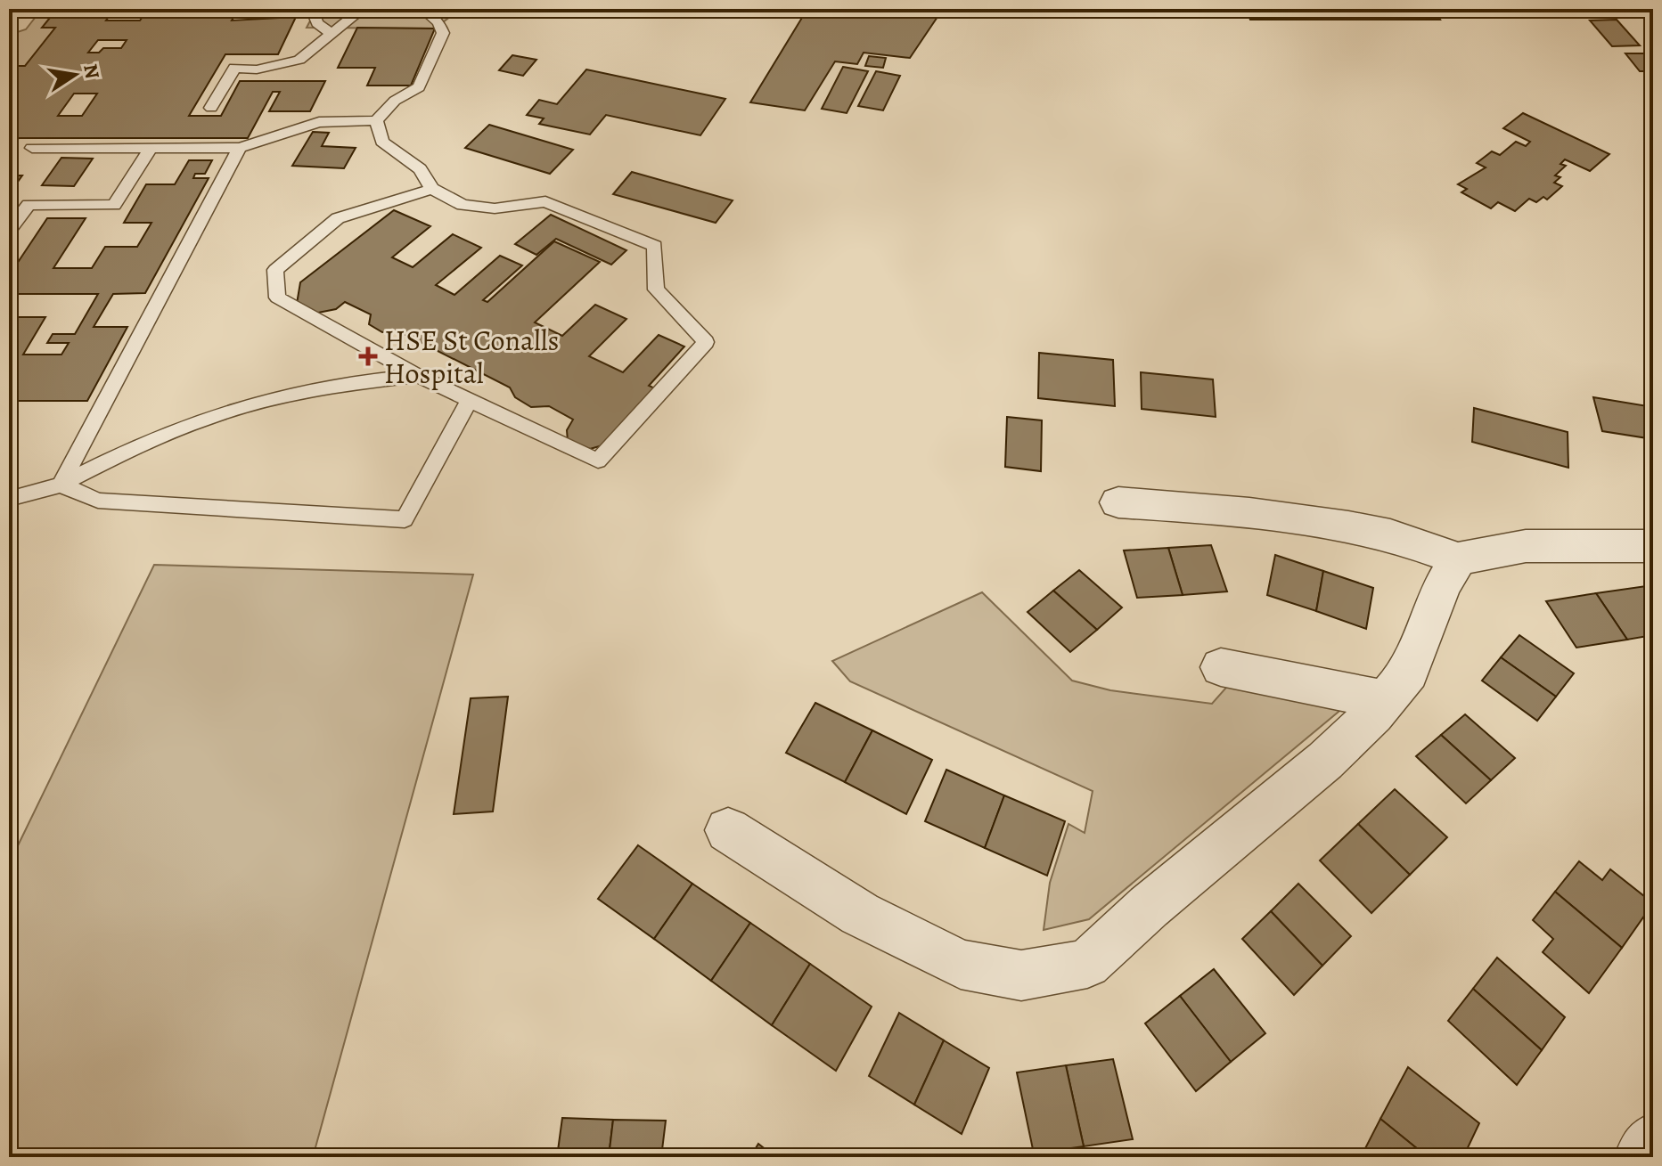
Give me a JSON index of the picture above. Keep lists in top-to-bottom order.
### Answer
{
  "places": {
    "health": ["HSE St Conalls Hospital"]
  },
  "north": "right"
}
